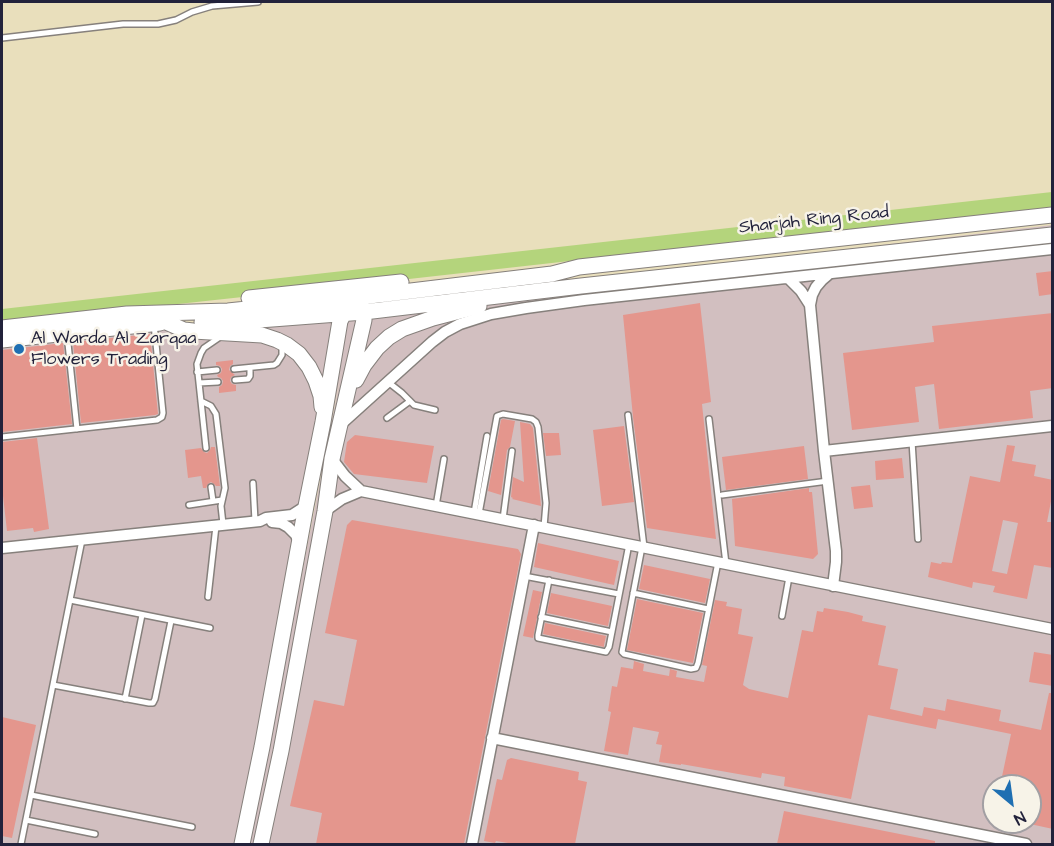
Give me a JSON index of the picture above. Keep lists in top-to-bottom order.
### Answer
{
  "streets": {
    "street": ["Sharjah Ring Road"]
  },
  "places": ["Al Warda Al Zarqaa Flowers Trading"],
  "north": "bottom right"
}
